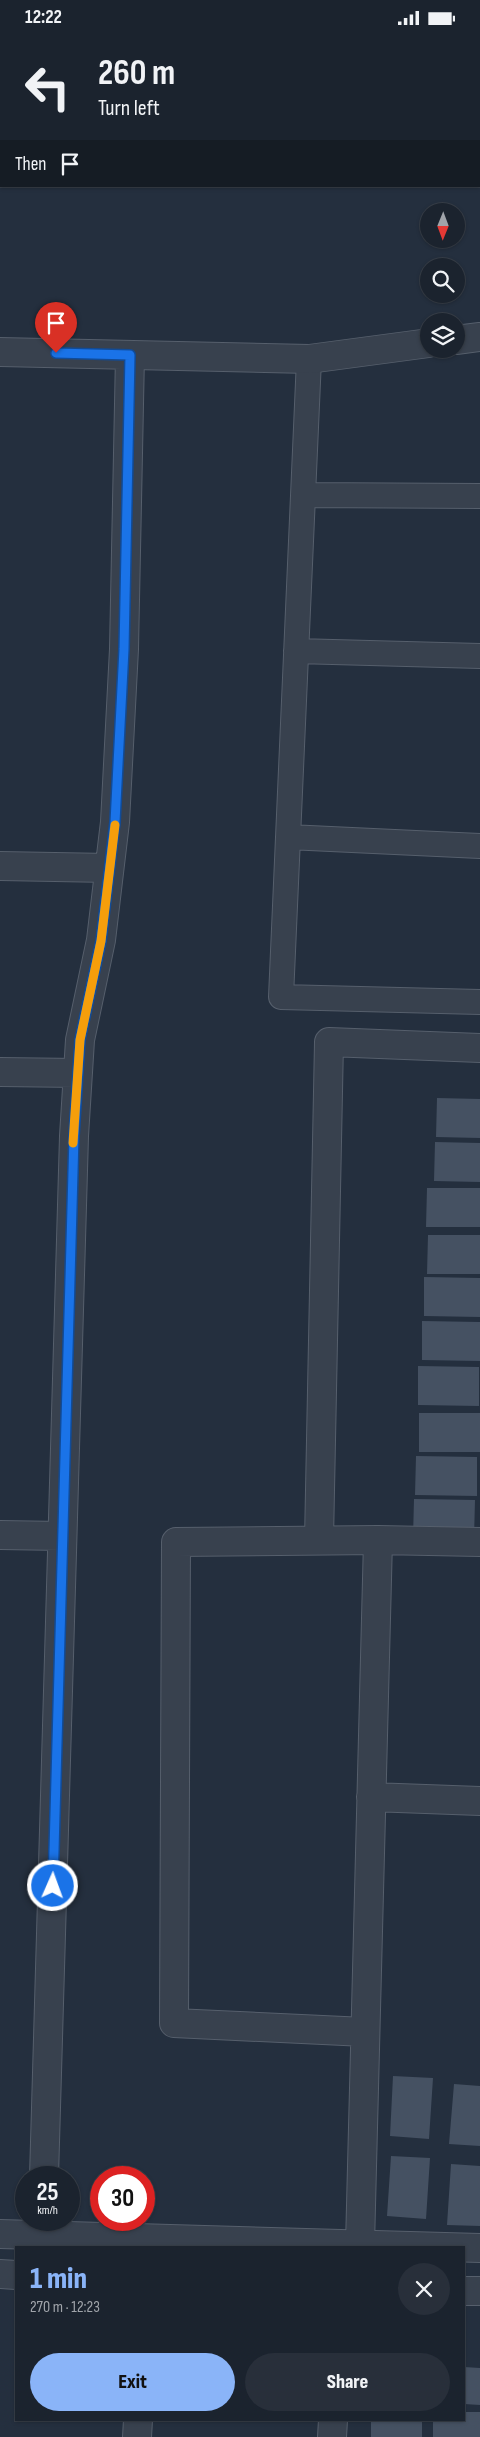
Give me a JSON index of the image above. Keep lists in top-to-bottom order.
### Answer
{
  "north": "bottom",
  "page": {
    "status": "12:22",
    "turn": ["260 m", "Turn left"],
    "then": "Then",
    "speed": "25 km/h",
    "limit": "30",
    "heading": ["1 min", "270 m · 12:23"],
    "buttons": ["Exit", "Share"]
  }
}
